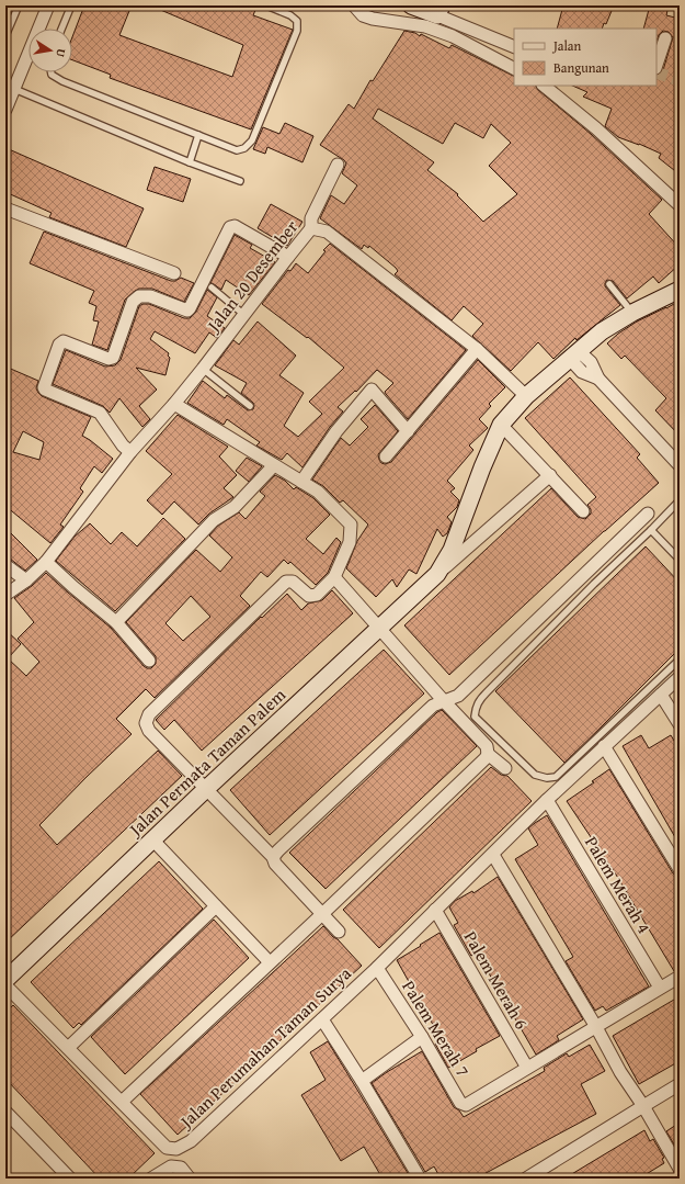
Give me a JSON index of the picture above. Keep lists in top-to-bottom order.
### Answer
{
  "streets": {
    "street": [
      "Jalan 20 Desember",
      "Jalan Permata Taman Palem",
      "Palem Merah 4",
      "Palem Merah 6",
      "Palem Merah 7",
      "Jalan Perumahan Taman Surya"
    ]
  },
  "crossings": [
    ["Jalan 20 Desember", "Jalan Permata Taman Palem"],
    ["Palem Merah 4", "Jalan Perumahan Taman Surya"],
    ["Palem Merah 6", "Palem Merah 7"],
    ["Palem Merah 6", "Jalan Perumahan Taman Surya"],
    ["Palem Merah 7", "Jalan Perumahan Taman Surya"]
  ],
  "legend": ["Jalan", "Bangunan"],
  "north": "right"
}
